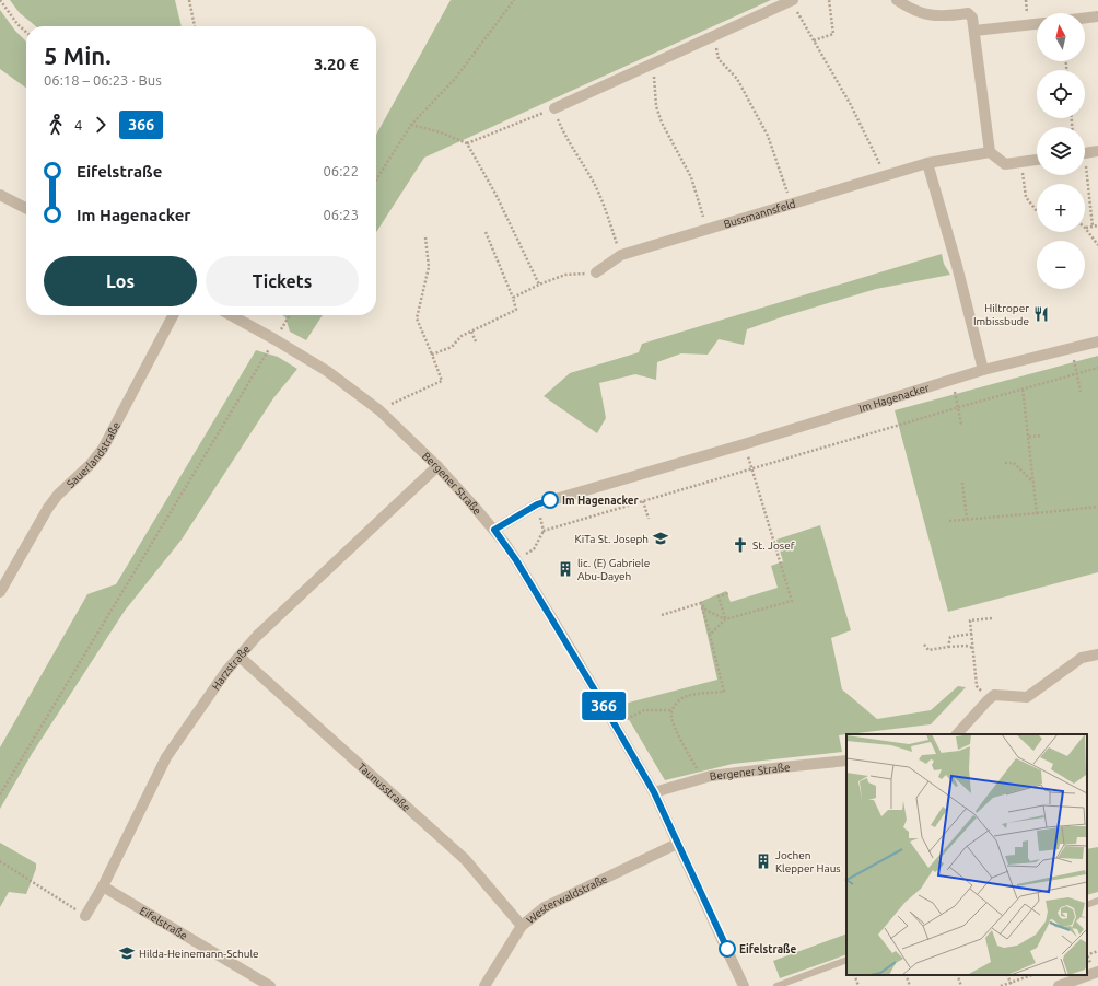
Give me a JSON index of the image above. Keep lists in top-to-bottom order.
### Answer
{
  "streets": {
    "street": [
      "Bussmannsfeld",
      "Im Hagenacker",
      "Sauerlandstraße",
      "Bergener Straße",
      "Harzstraße",
      "Taunusstraße",
      "Westerwaldstraße",
      "Eifelstraße"
    ]
  },
  "crossings": [
    ["Im Hagenacker", "Bergener Straße"],
    ["Bergener Straße", "Harzstraße"],
    ["Bergener Straße", "Westerwaldstraße"],
    ["Harzstraße", "Taunusstraße"],
    ["Harzstraße", "Eifelstraße"],
    ["Taunusstraße", "Westerwaldstraße"]
  ],
  "places": {
    "restaurant": ["Hiltroper Imbissbude"],
    "other": ["Im Hagenacker", "Eifelstraße"],
    "school or university": ["KiTa St. Joseph", "Hilda-Heinemann-Schule"],
    "church": ["St. Josef"],
    "building": ["lic. (E) Gabriele Abu-Dayeh", "Jochen Klepper Haus"]
  },
  "lines": ["bus line 366"],
  "north": "top",
  "page": {
    "on_map": "366",
    "map_buttons": ["+", "−"],
    "heading": ["5 Min.", "06:18 – 06:23 · Bus", "3.20 €"],
    "legs": ["4", "366"],
    "list": [
      {
        "name": "Eifelstraße",
        "value": "06:22"
      },
      {
        "name": "Im Hagenacker",
        "value": "06:23"
      }
    ],
    "buttons": ["Los", "Tickets"]
  }
}
